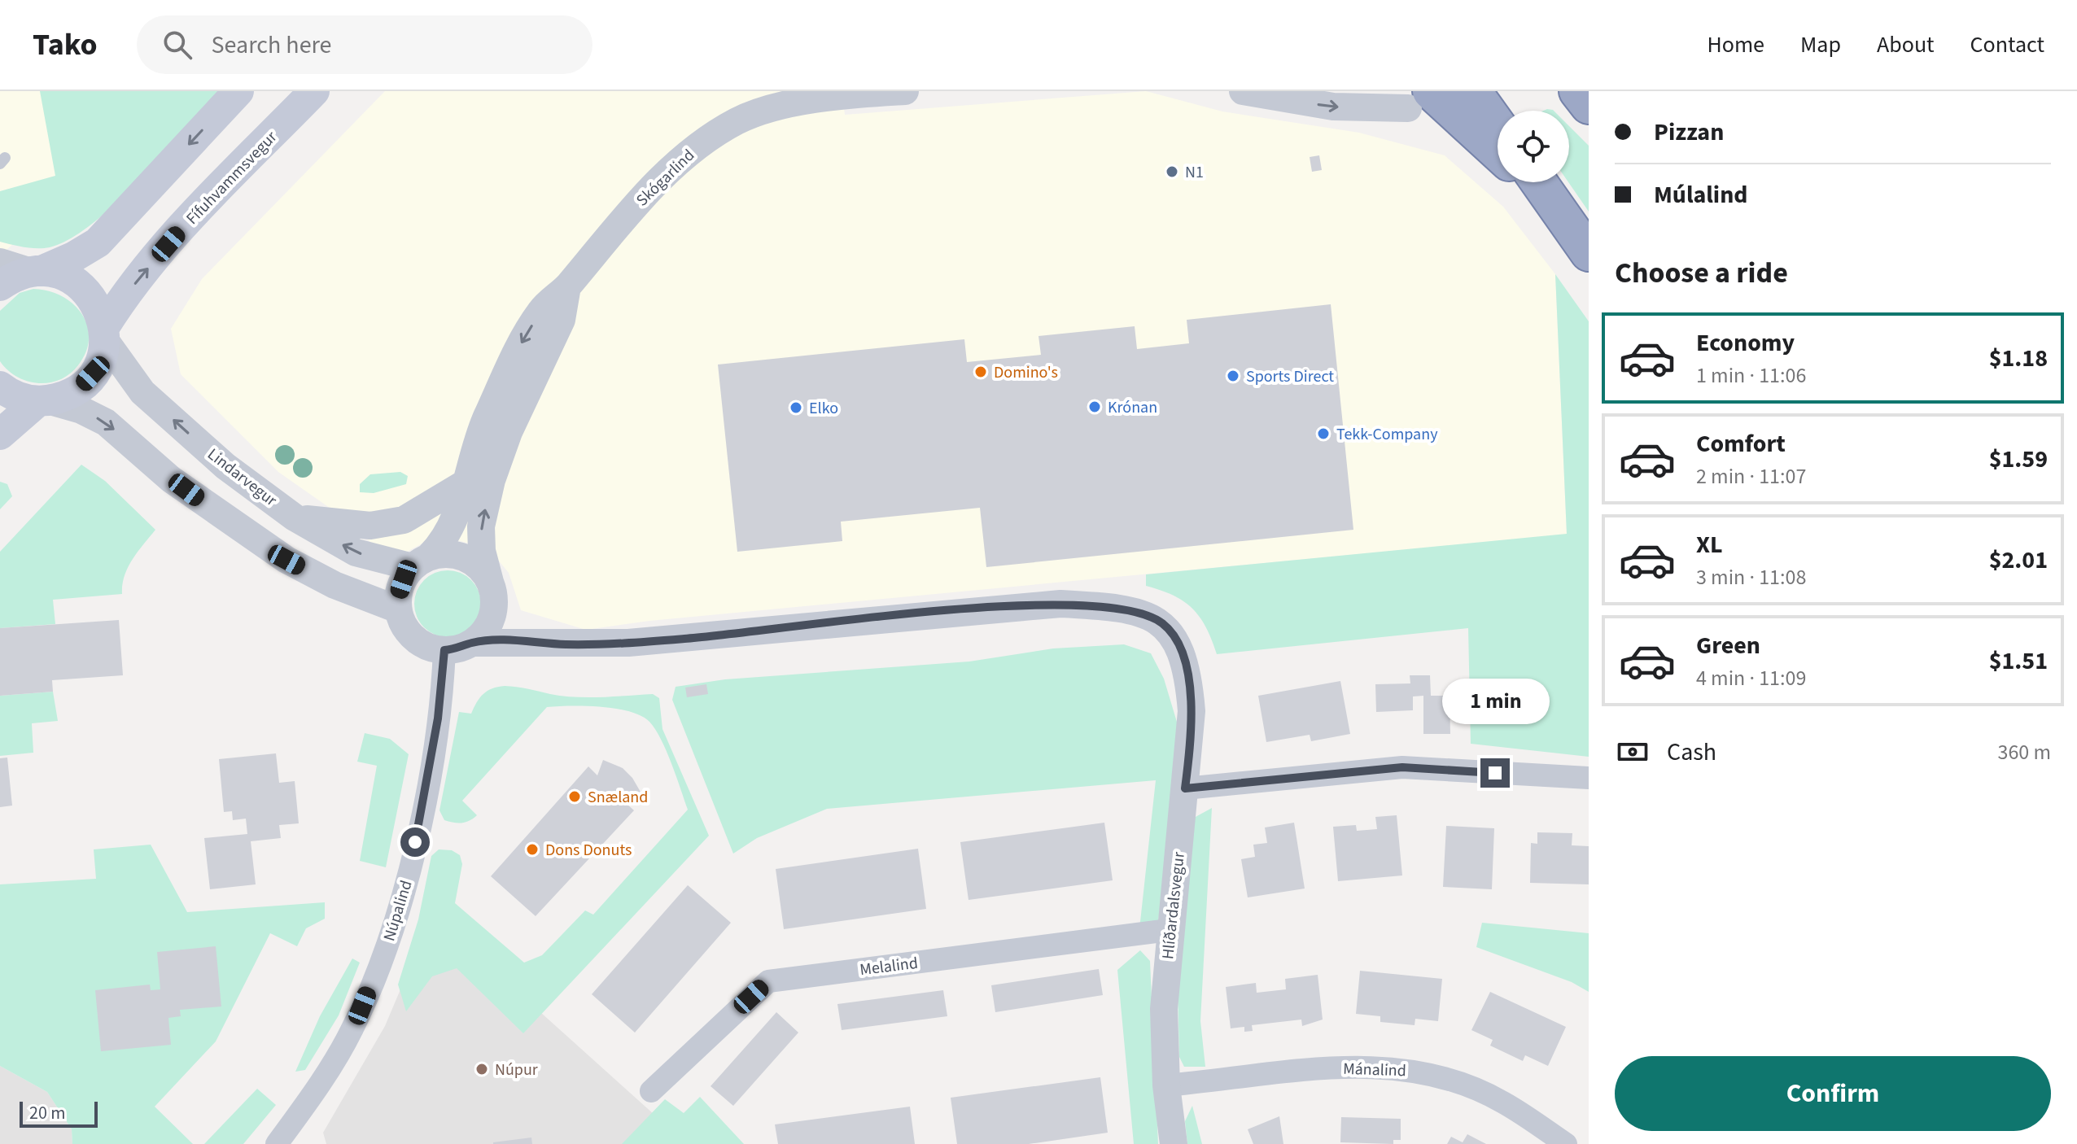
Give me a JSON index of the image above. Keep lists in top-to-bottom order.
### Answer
{
  "streets": {
    "main road": ["Fífuhvammsvegur"],
    "street": [
      "Skógarlind",
      "Lindarvegur",
      "Hlíðardalsvegur",
      "Núpalind",
      "Melalind",
      "Mánalind"
    ]
  },
  "crossings": [
    ["Fífuhvammsvegur", "Lindarvegur"],
    ["Skógarlind", "Lindarvegur"],
    ["Skógarlind", "Núpalind"],
    ["Lindarvegur", "Núpalind"],
    ["Hlíðardalsvegur", "Melalind"],
    ["Hlíðardalsvegur", "Mánalind"]
  ],
  "places": [
    "N1",
    "Domino's",
    "Sports Direct",
    "Krónan",
    "Elko",
    "Tekk-Company",
    "Snæland",
    "Dons Donuts",
    "Núpur"
  ],
  "scale_bar": "20 m",
  "page": {
    "header": "Tako",
    "search": "Search here",
    "nav": [
      "Home",
      "Map",
      "About",
      "Contact"
    ],
    "banner": ["Pizzan", "Múlalind"],
    "heading": "Choose a ride",
    "list": [
      {
        "name": "Economy",
        "note": "1 min · 11:06",
        "value": "$1.18"
      },
      {
        "name": "Comfort",
        "note": "2 min · 11:07",
        "value": "$1.59"
      },
      {
        "name": "XL",
        "note": "3 min · 11:08",
        "value": "$2.01"
      },
      {
        "name": "Green",
        "note": "4 min · 11:09",
        "value": "$1.51"
      }
    ],
    "bubble": "1 min",
    "pay": ["Cash", "360 m"],
    "buttons": "Confirm",
    "scale": "20 m"
  }
}
